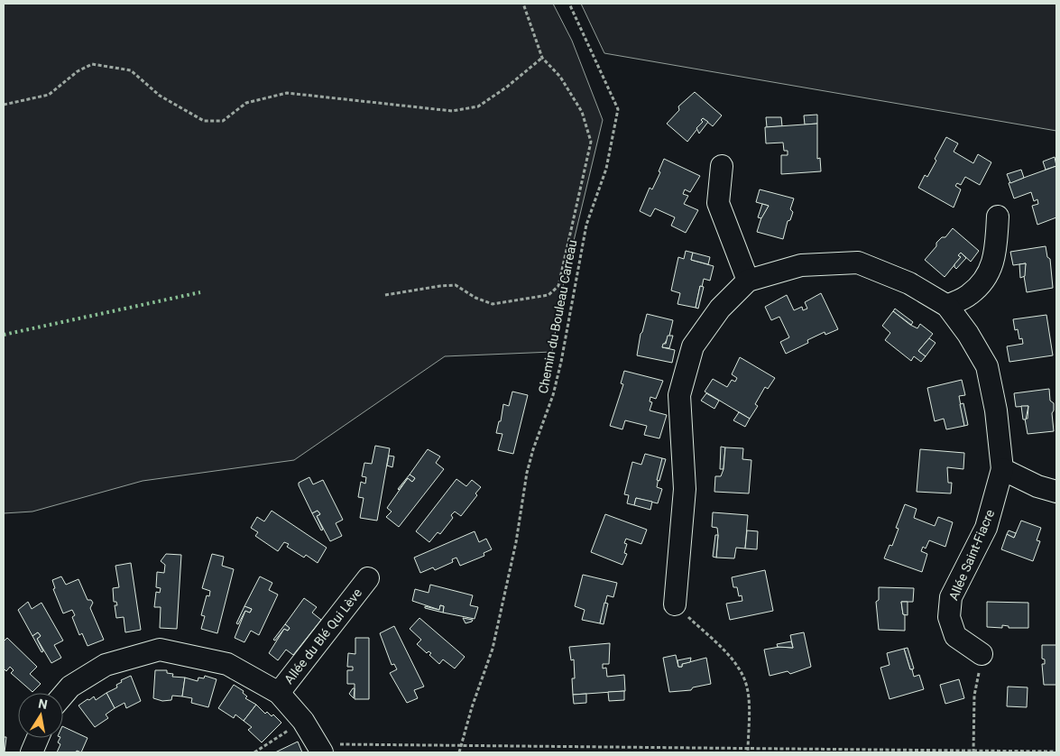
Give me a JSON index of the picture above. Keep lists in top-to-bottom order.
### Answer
{
  "streets": {
    "street": ["Allée Saint-Fiacre", "Allée du Blé Qui Lève"],
    "path": ["Chemin du Bouleau Carreau"]
  },
  "north": "top"
}
